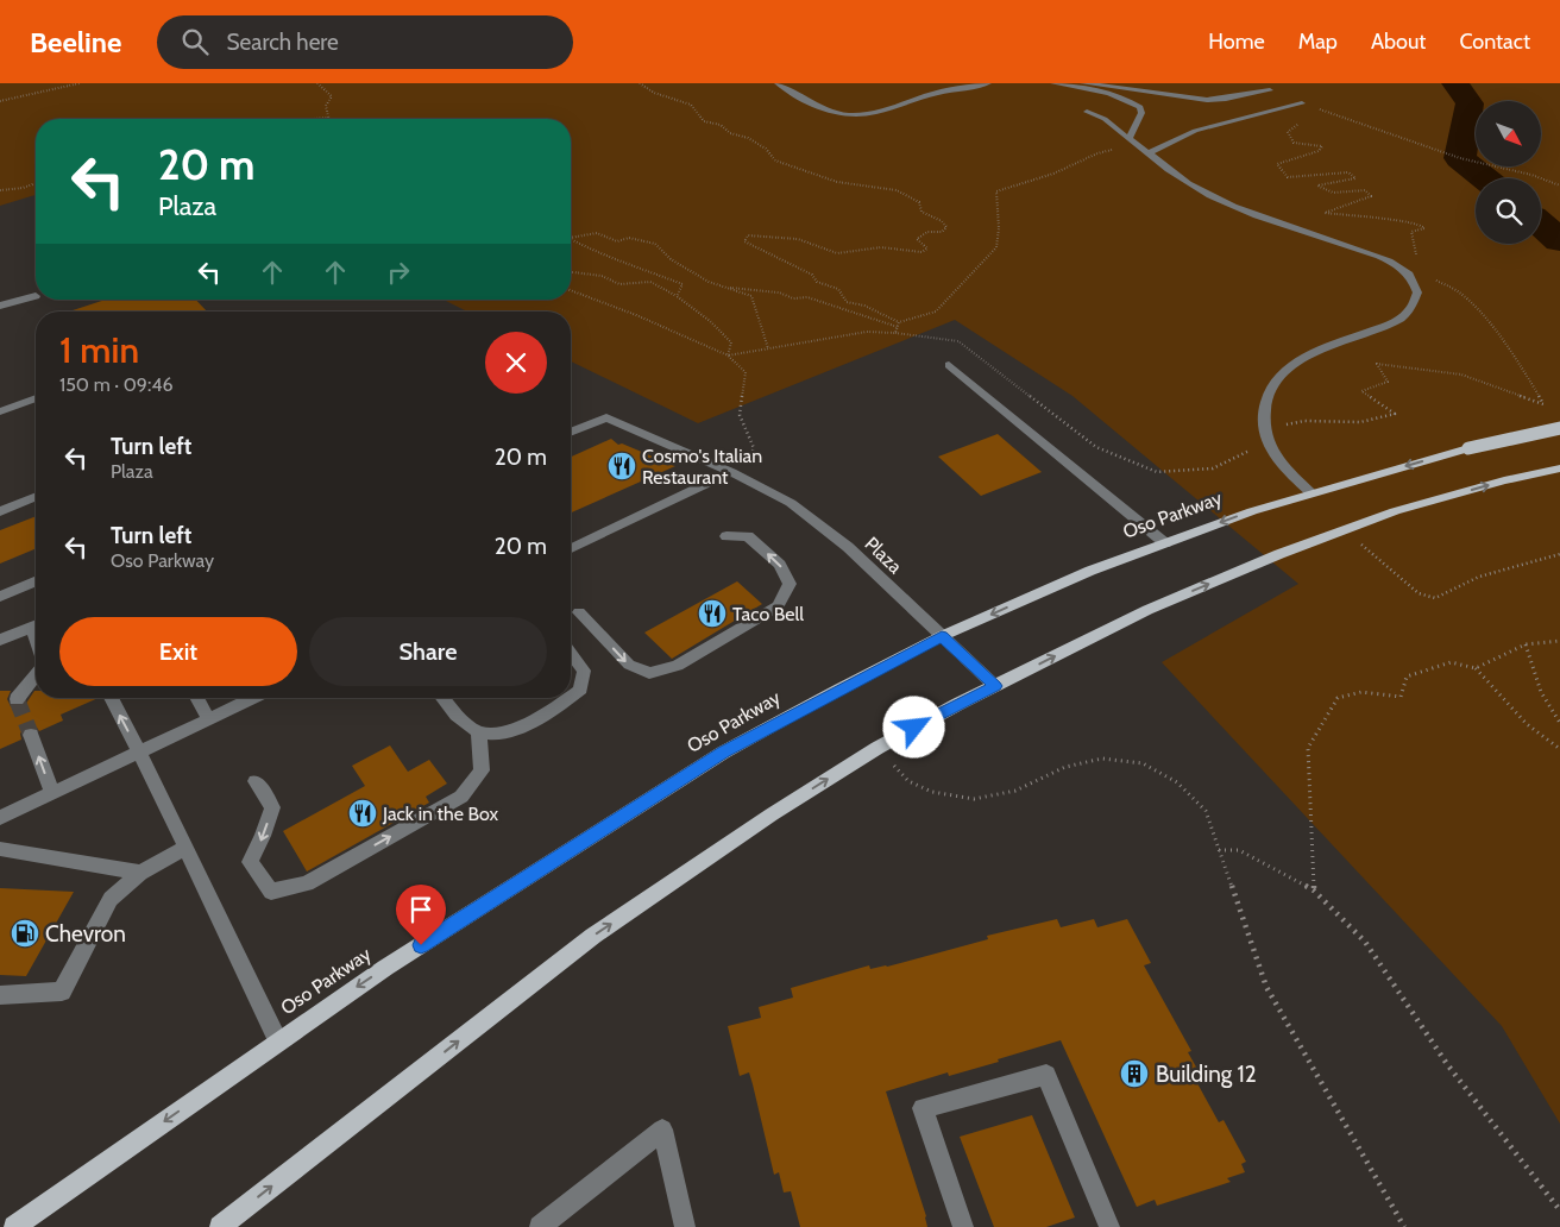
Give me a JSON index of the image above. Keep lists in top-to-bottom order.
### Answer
{
  "streets": {
    "main road": ["Oso Parkway"],
    "street": ["Plaza"]
  },
  "crossings": [
    ["Oso Parkway", "Plaza"]
  ],
  "places": {
    "restaurant": ["Cosmo's Italian Restaurant", "Taco Bell", "Jack in the Box"],
    "fuel station": ["Chevron"],
    "building": ["Building 12"]
  },
  "north": "bottom right",
  "page": {
    "header": "Beeline",
    "search": "Search here",
    "nav": [
      "Home",
      "Map",
      "About",
      "Contact"
    ],
    "turn": ["20 m", "Plaza"],
    "heading": ["1 min", "150 m · 09:46"],
    "list": [
      {
        "name": "Turn left",
        "note": "Plaza",
        "value": "20 m"
      },
      {
        "name": "Turn left",
        "note": "Oso Parkway",
        "value": "20 m"
      }
    ],
    "buttons": ["Exit", "Share"]
  }
}
